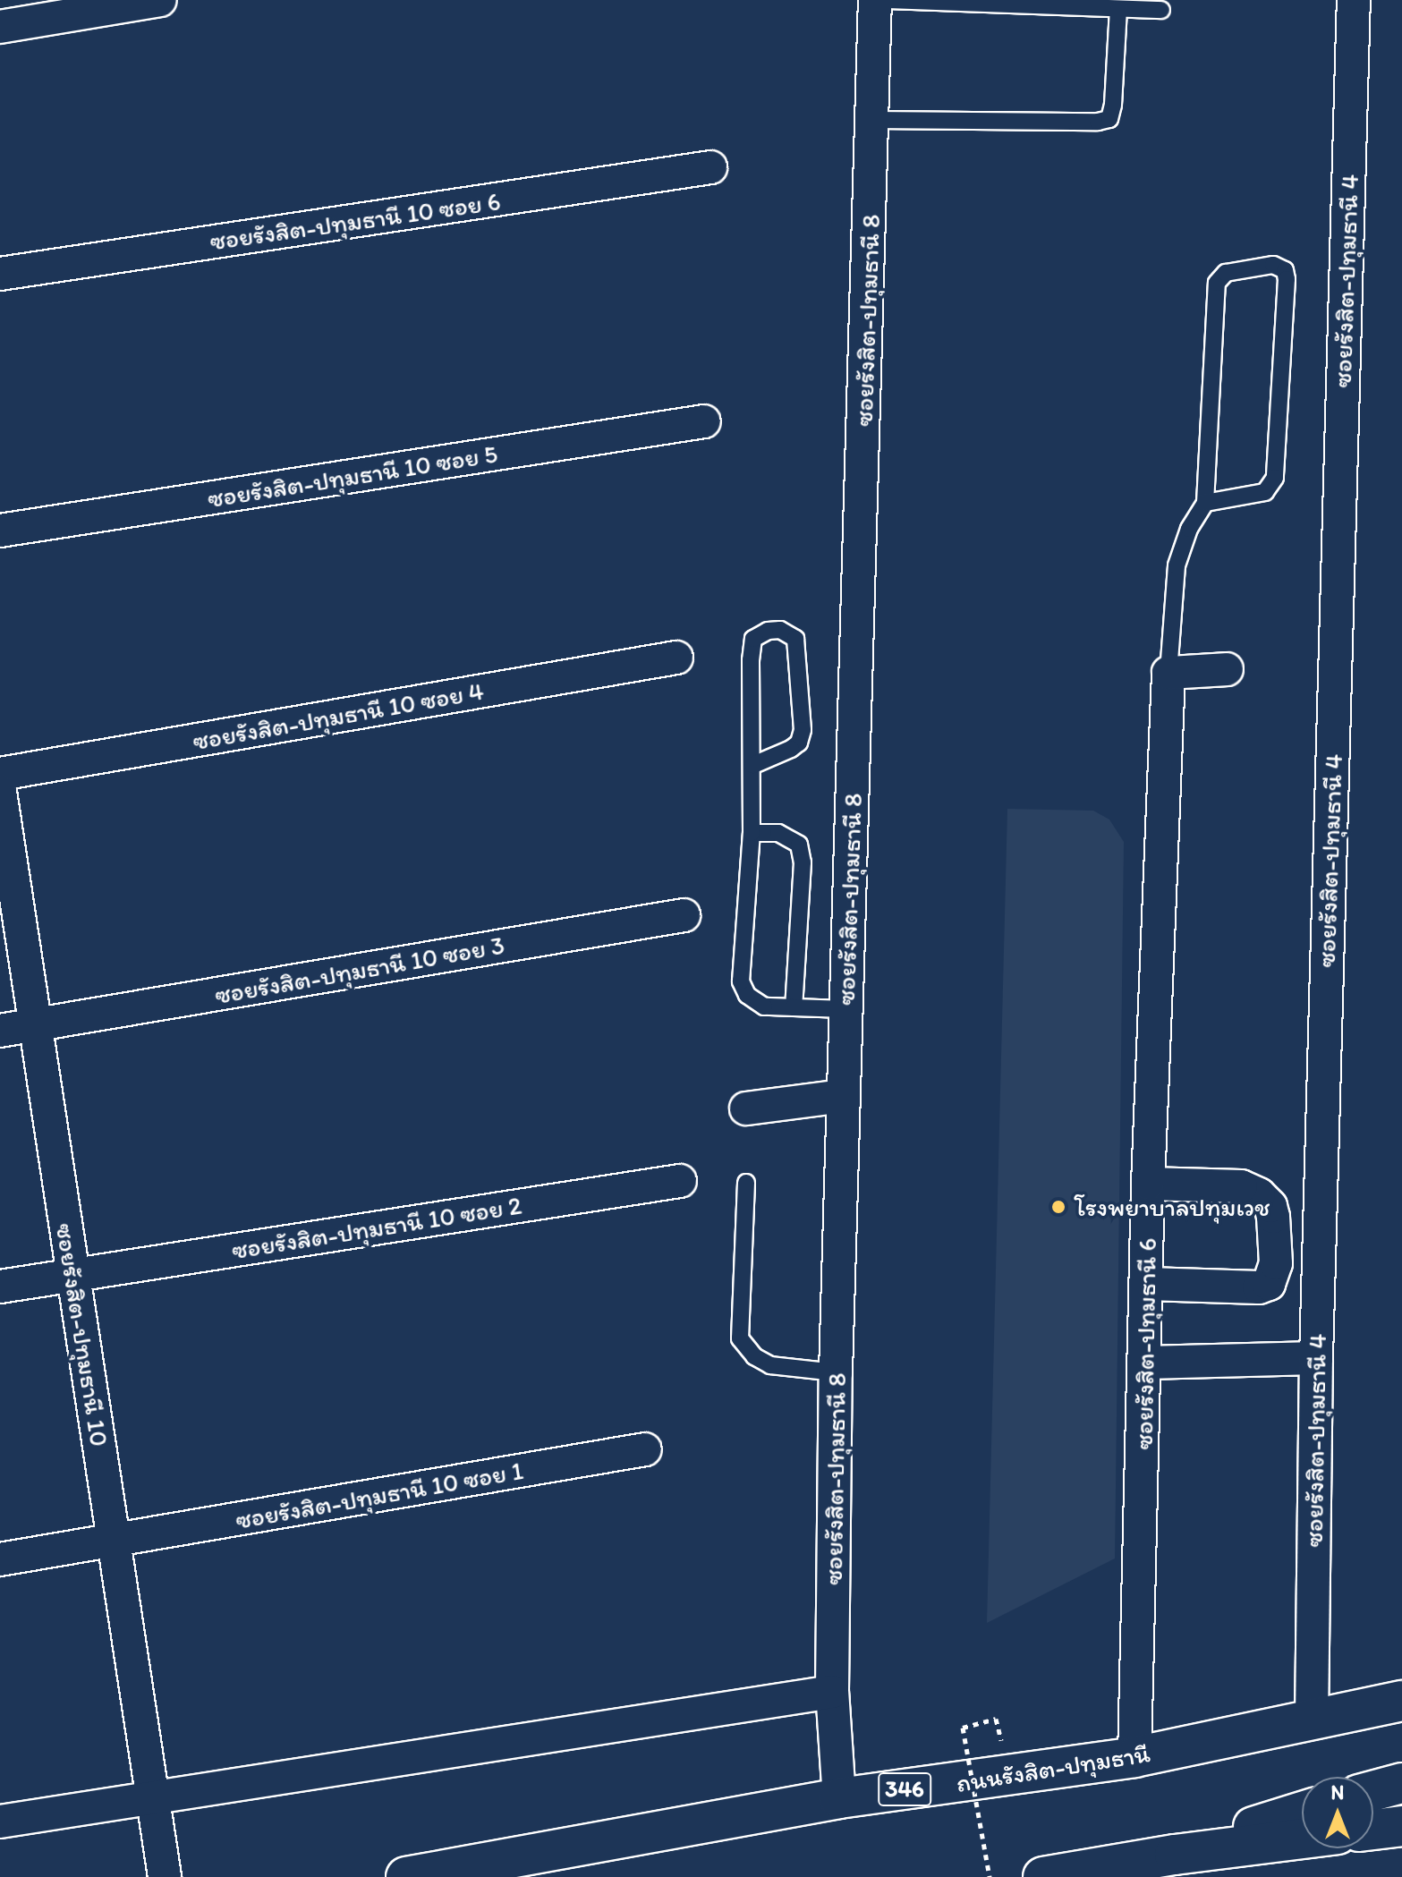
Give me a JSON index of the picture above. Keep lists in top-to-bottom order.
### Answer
{
  "streets": {
    "main road": ["ถนนรังสิต-ปทุมธานี", "346"],
    "street": [
      "ซอยรังสิต-ปทุมธานี 10 ซอย 6",
      "ซอยรังสิต-ปทุมธานี 4",
      "ซอยรังสิต-ปทุมธานี 8",
      "ซอยรังสิต-ปทุมธานี 10 ซอย 5",
      "ซอยรังสิต-ปทุมธานี 10 ซอย 4",
      "ซอยรังสิต-ปทุมธานี 10 ซอย 3",
      "ซอยรังสิต-ปทุมธานี 10 ซอย 2",
      "ซอยรังสิต-ปทุมธานี 10",
      "ซอยรังสิต-ปทุมธานี 6",
      "ซอยรังสิต-ปทุมธานี 10 ซอย 1"
    ]
  },
  "crossings": [
    ["ซอยรังสิต-ปทุมธานี 4", "ถนนรังสิต-ปทุมธานี"],
    ["ซอยรังสิต-ปทุมธานี 8", "ถนนรังสิต-ปทุมธานี"],
    ["ซอยรังสิต-ปทุมธานี 10 ซอย 3", "ซอยรังสิต-ปทุมธานี 10"],
    ["ซอยรังสิต-ปทุมธานี 10 ซอย 2", "ซอยรังสิต-ปทุมธานี 10"],
    ["ซอยรังสิต-ปทุมธานี 10", "ซอยรังสิต-ปทุมธานี 10 ซอย 1"],
    ["ซอยรังสิต-ปทุมธานี 6", "ถนนรังสิต-ปทุมธานี"]
  ],
  "places": ["โรงพยาบาลปทุมเวช"],
  "north": "top"
}
